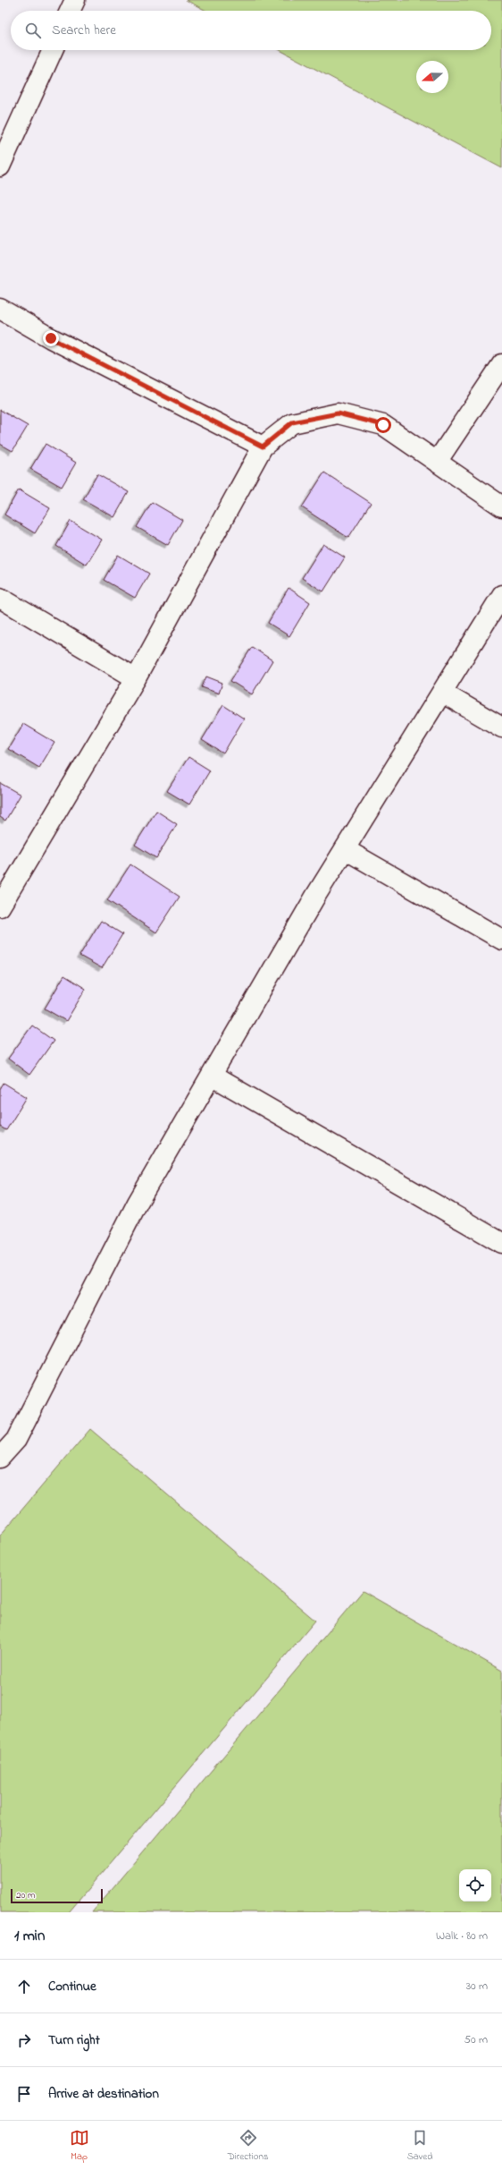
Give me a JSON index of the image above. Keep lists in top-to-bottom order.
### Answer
{
  "scale_bar": "20 m",
  "north": "left",
  "page": {
    "search": "Search here",
    "scale": "20 m",
    "heading": ["1 min", "Walk · 80 m"],
    "list": [
      ["Continue", "30 m"],
      ["Turn right", "50 m"],
      "Arrive at destination"
    ],
    "nav": ["Map", "Directions", "Saved"]
  }
}
